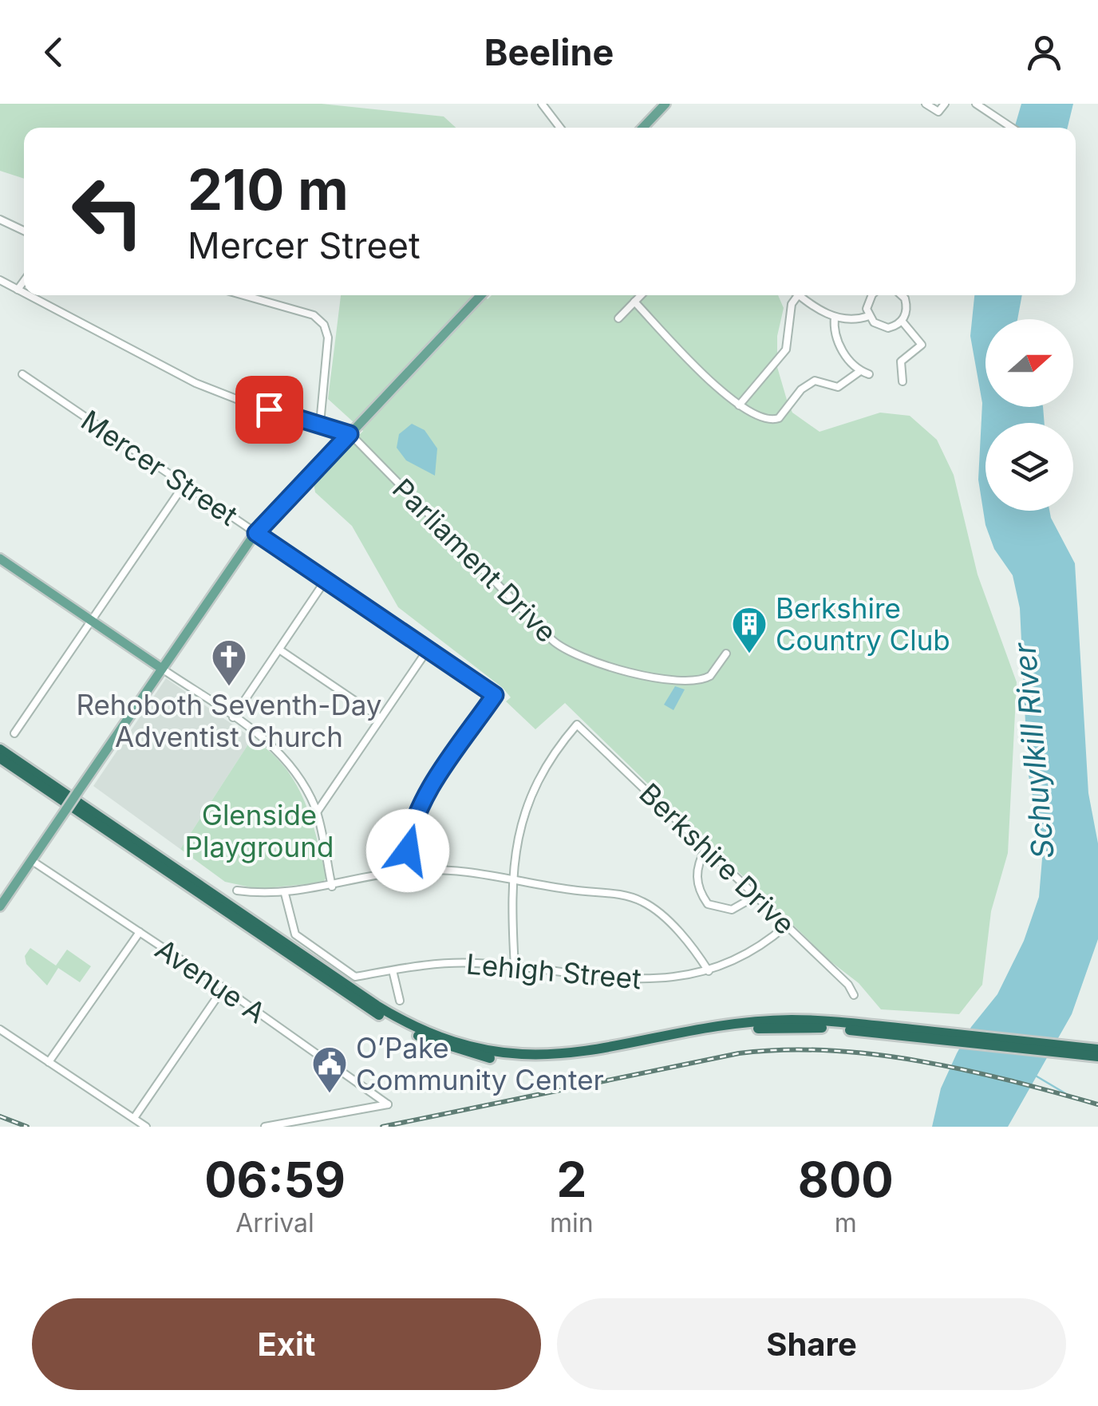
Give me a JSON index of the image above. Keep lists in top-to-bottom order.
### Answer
{
  "streets": {
    "street": [
      "Mercer Street",
      "Parliament Drive",
      "Berkshire Drive",
      "Lehigh Street",
      "Avenue A"
    ]
  },
  "crossings": [
    ["Berkshire Drive", "Lehigh Street"]
  ],
  "water": ["Schuylkill River"],
  "parks": ["Glenside Playground"],
  "places": {
    "building": ["Berkshire Country Club"],
    "church": ["Rehoboth Seventh-Day Adventist Church"],
    "public building": ["O’Pake Community Center"]
  },
  "north": "right",
  "page": {
    "header": "Beeline",
    "turn": ["210 m", "Mercer Street"],
    "eta": [
      "06:59",
      "Arrival",
      "2",
      "min",
      "800",
      "m"
    ],
    "buttons": ["Exit", "Share"]
  }
}
